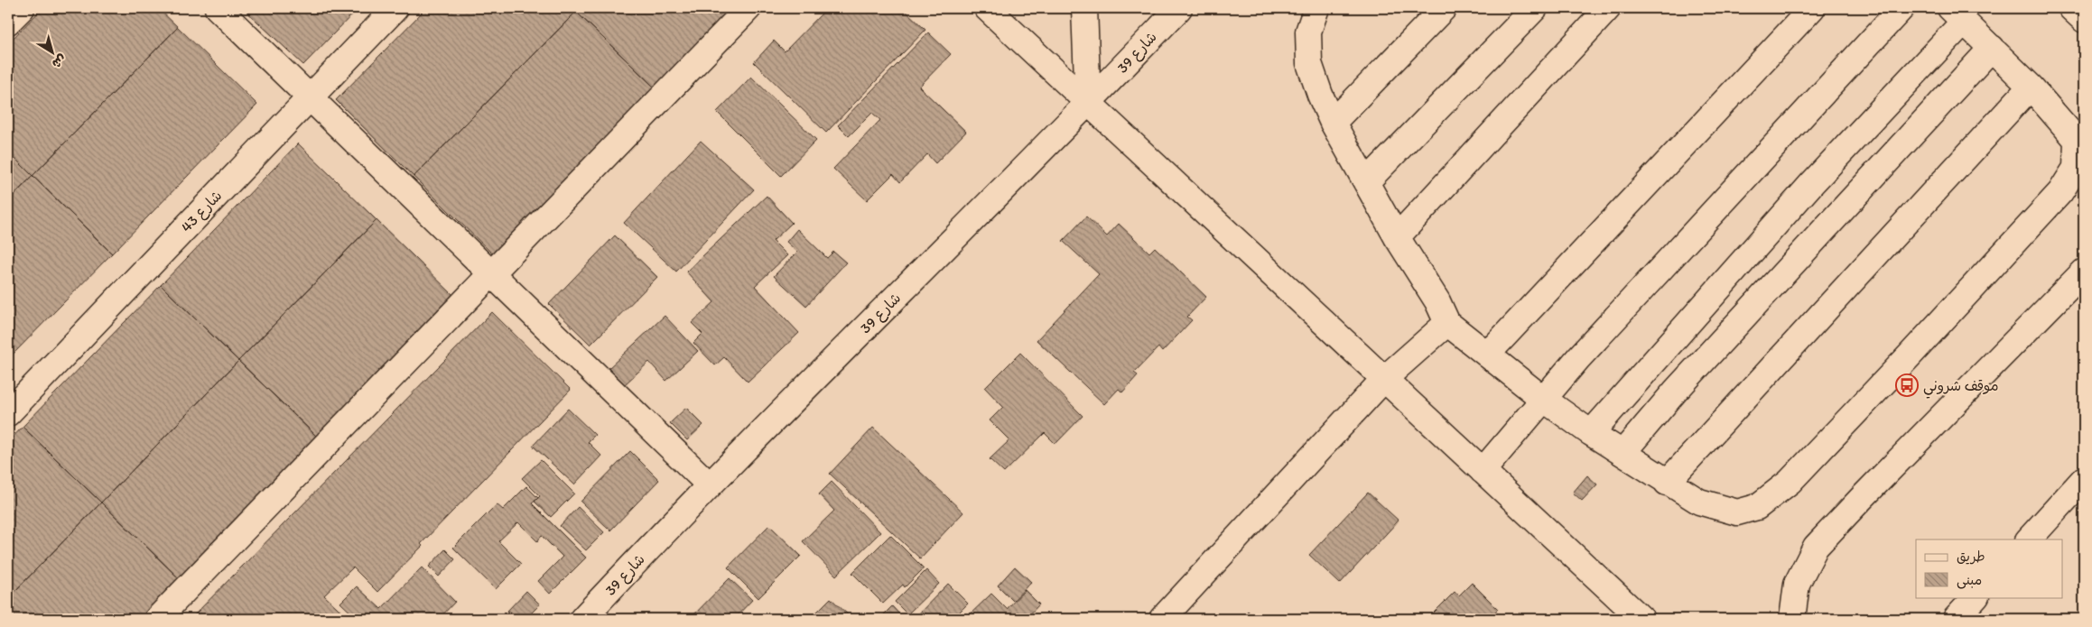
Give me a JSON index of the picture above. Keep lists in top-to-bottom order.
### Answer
{
  "streets": {
    "street": ["شارع 39", "شارع 43"]
  },
  "places": {
    "bus stop": ["موقف شروني"]
  },
  "legend": ["طريق", "مبنى"],
  "north": "bottom right"
}
